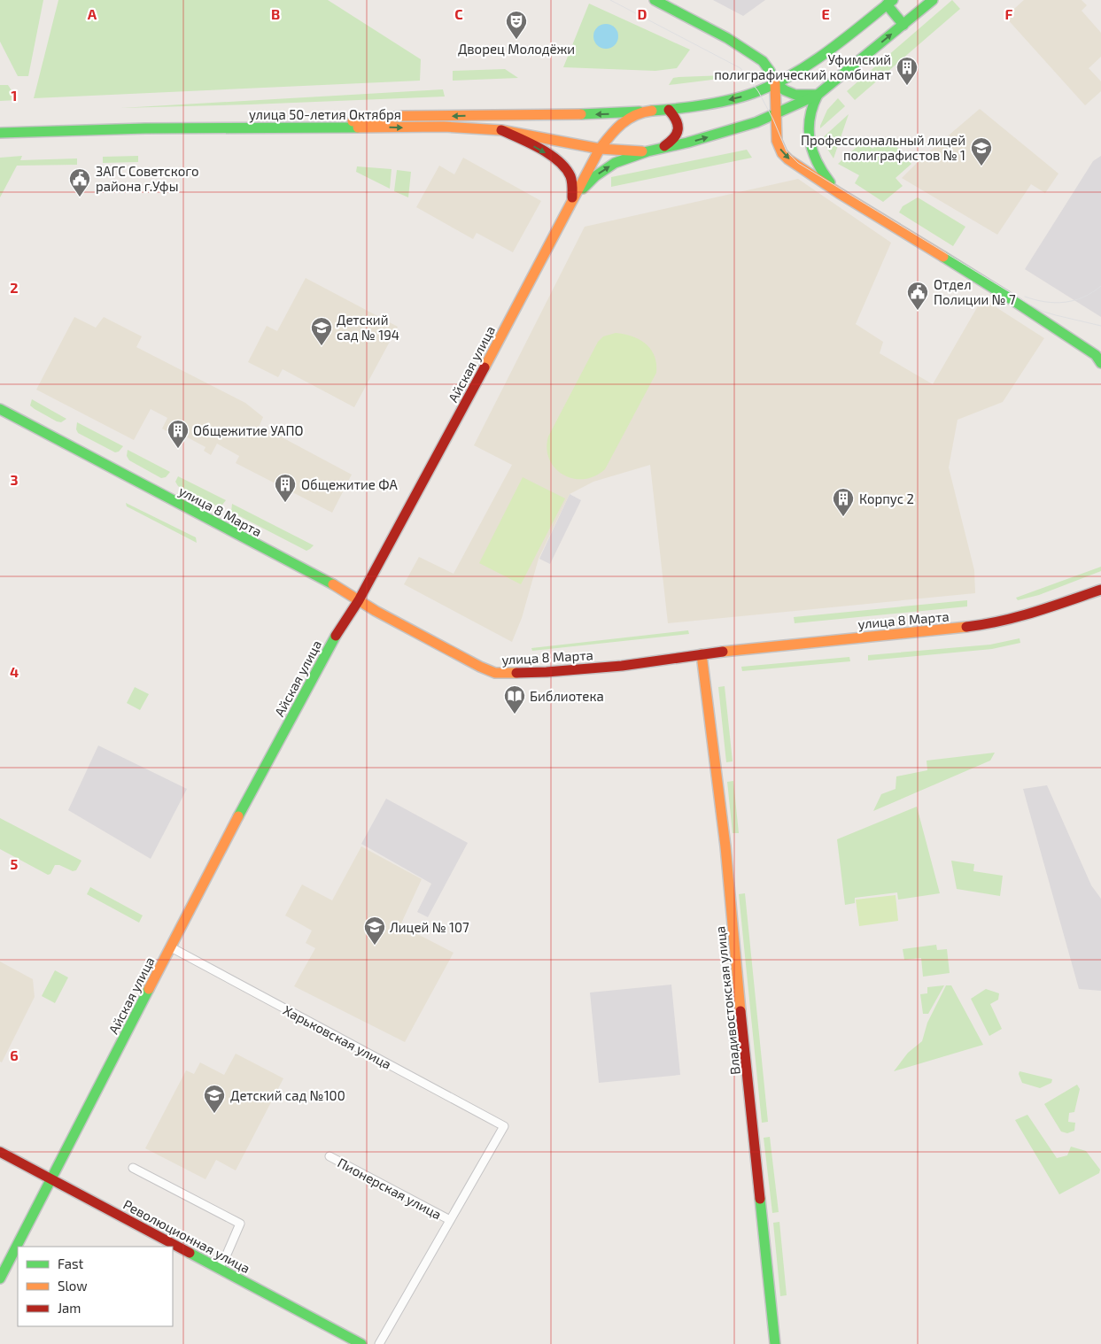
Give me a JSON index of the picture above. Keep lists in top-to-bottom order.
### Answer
{
  "streets": {
    "main road": [
      "улица 50-летия Октября",
      "Айская улица",
      "улица 8 Марта",
      "Владивостокская улица",
      "Революционная улица"
    ],
    "street": ["Харьковская улица", "Пионерская улица"]
  },
  "crossings": [
    ["улица 50-летия Октября", "Айская улица"],
    ["Айская улица", "улица 8 Марта"],
    ["Айская улица", "Харьковская улица"],
    ["Айская улица", "Революционная улица"],
    ["улица 8 Марта", "Владивостокская улица"],
    ["Харьковская улица", "Пионерская улица"]
  ],
  "places": {
    "theatre": ["Дворец Молодёжи"],
    "building": [
      "Уфимский полиграфический комбинат",
      "Общежитие УАПО",
      "Общежитие ФА",
      "Корпус 2"
    ],
    "school or university": [
      "Профессиональный лицей полиграфистов № 1",
      "Детский сад № 194",
      "Лицей № 107",
      "Детский сад №100"
    ],
    "public building": ["ЗАГС Советского района г.Уфы", "Отдел Полиции № 7"],
    "library": ["Библиотека"]
  },
  "legend": ["Fast", "Slow", "Jam"],
  "grid": {
    "columns": [
      "A",
      "B",
      "C",
      "D",
      "E",
      "F"
    ],
    "rows": [
      "1",
      "2",
      "3",
      "4",
      "5",
      "6"
    ]
  }
}
